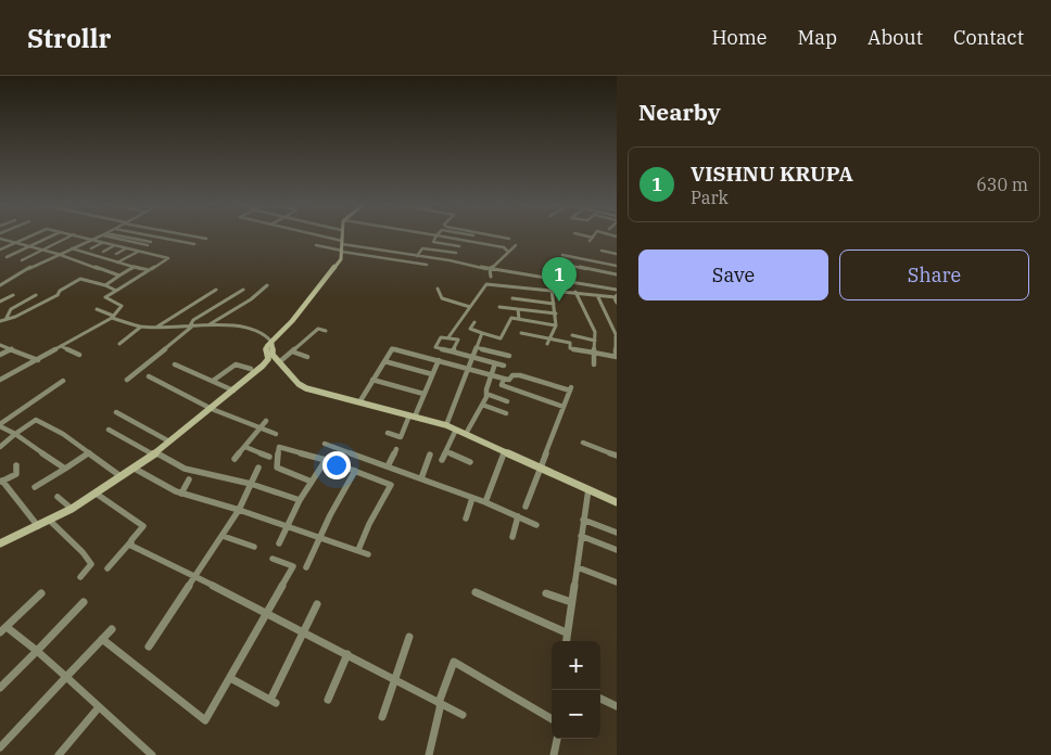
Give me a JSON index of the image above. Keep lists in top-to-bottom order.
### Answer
{
  "page": {
    "header": "Strollr",
    "nav": [
      "Home",
      "Map",
      "About",
      "Contact"
    ],
    "heading": "Nearby",
    "list": [
      {
        "mark": "1",
        "name": "VISHNU KRUPA",
        "note": "Park",
        "value": "630 m"
      }
    ],
    "buttons": ["Save", "Share"],
    "pins": "1",
    "map_buttons": ["+", "−"]
  }
}
